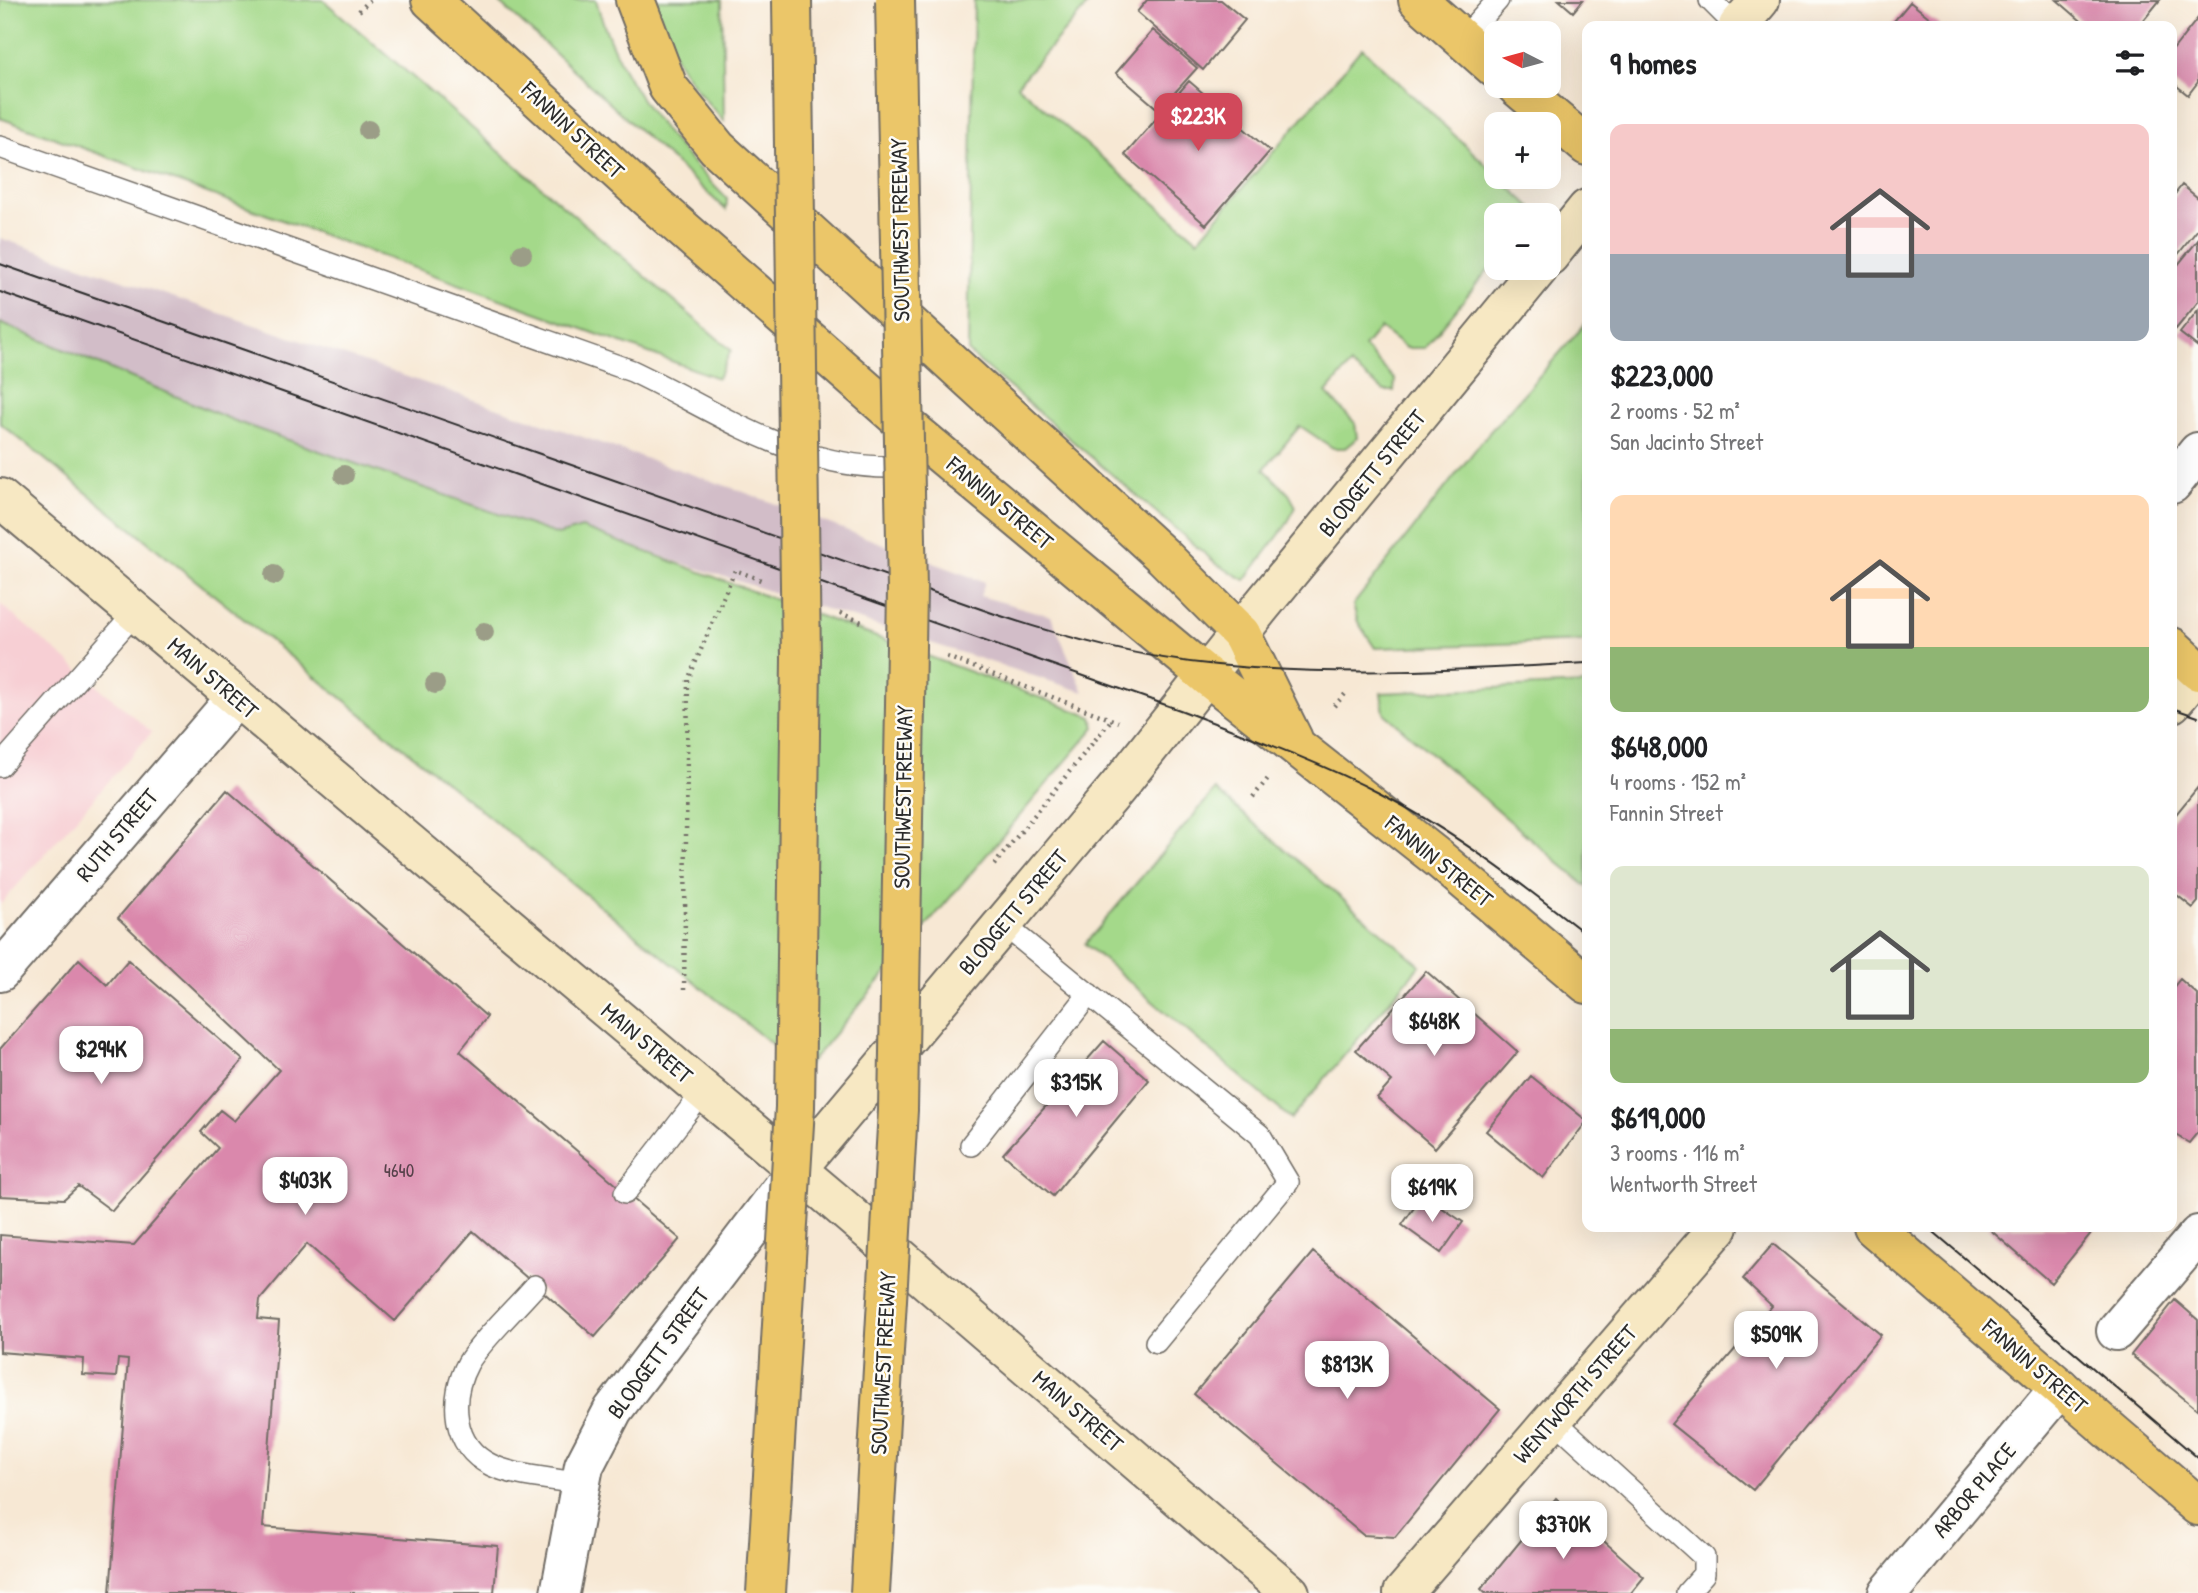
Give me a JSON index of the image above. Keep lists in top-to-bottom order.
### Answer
{
  "streets": {
    "main road": [
      "FANNIN STREET",
      "SOUTHWEST FREEWAY",
      "BLODGETT STREET",
      "MAIN STREET",
      "WENTWORTH STREET"
    ],
    "street": ["RUTH STREET", "ARBOR PLACE"]
  },
  "crossings": [
    ["FANNIN STREET", "BLODGETT STREET"],
    ["FANNIN STREET", "ARBOR PLACE"],
    ["BLODGETT STREET", "MAIN STREET"],
    ["MAIN STREET", "RUTH STREET"]
  ],
  "house_numbers": ["4640"],
  "north": "left",
  "page": {
    "map_buttons": ["+", "−"],
    "heading": "9 homes",
    "price": [
      "$223K",
      "$648K",
      "$294K",
      "$315K",
      "$403K",
      "$619K",
      "$509K",
      "$813K",
      "$370K"
    ],
    "list": [
      {
        "name": "$223,000",
        "note": "2 rooms · 52 m² · San Jacinto Street"
      },
      {
        "name": "$648,000",
        "note": "4 rooms · 152 m² · Fannin Street"
      },
      {
        "name": "$619,000",
        "note": "3 rooms · 116 m² · Wentworth Street"
      }
    ]
  }
}
